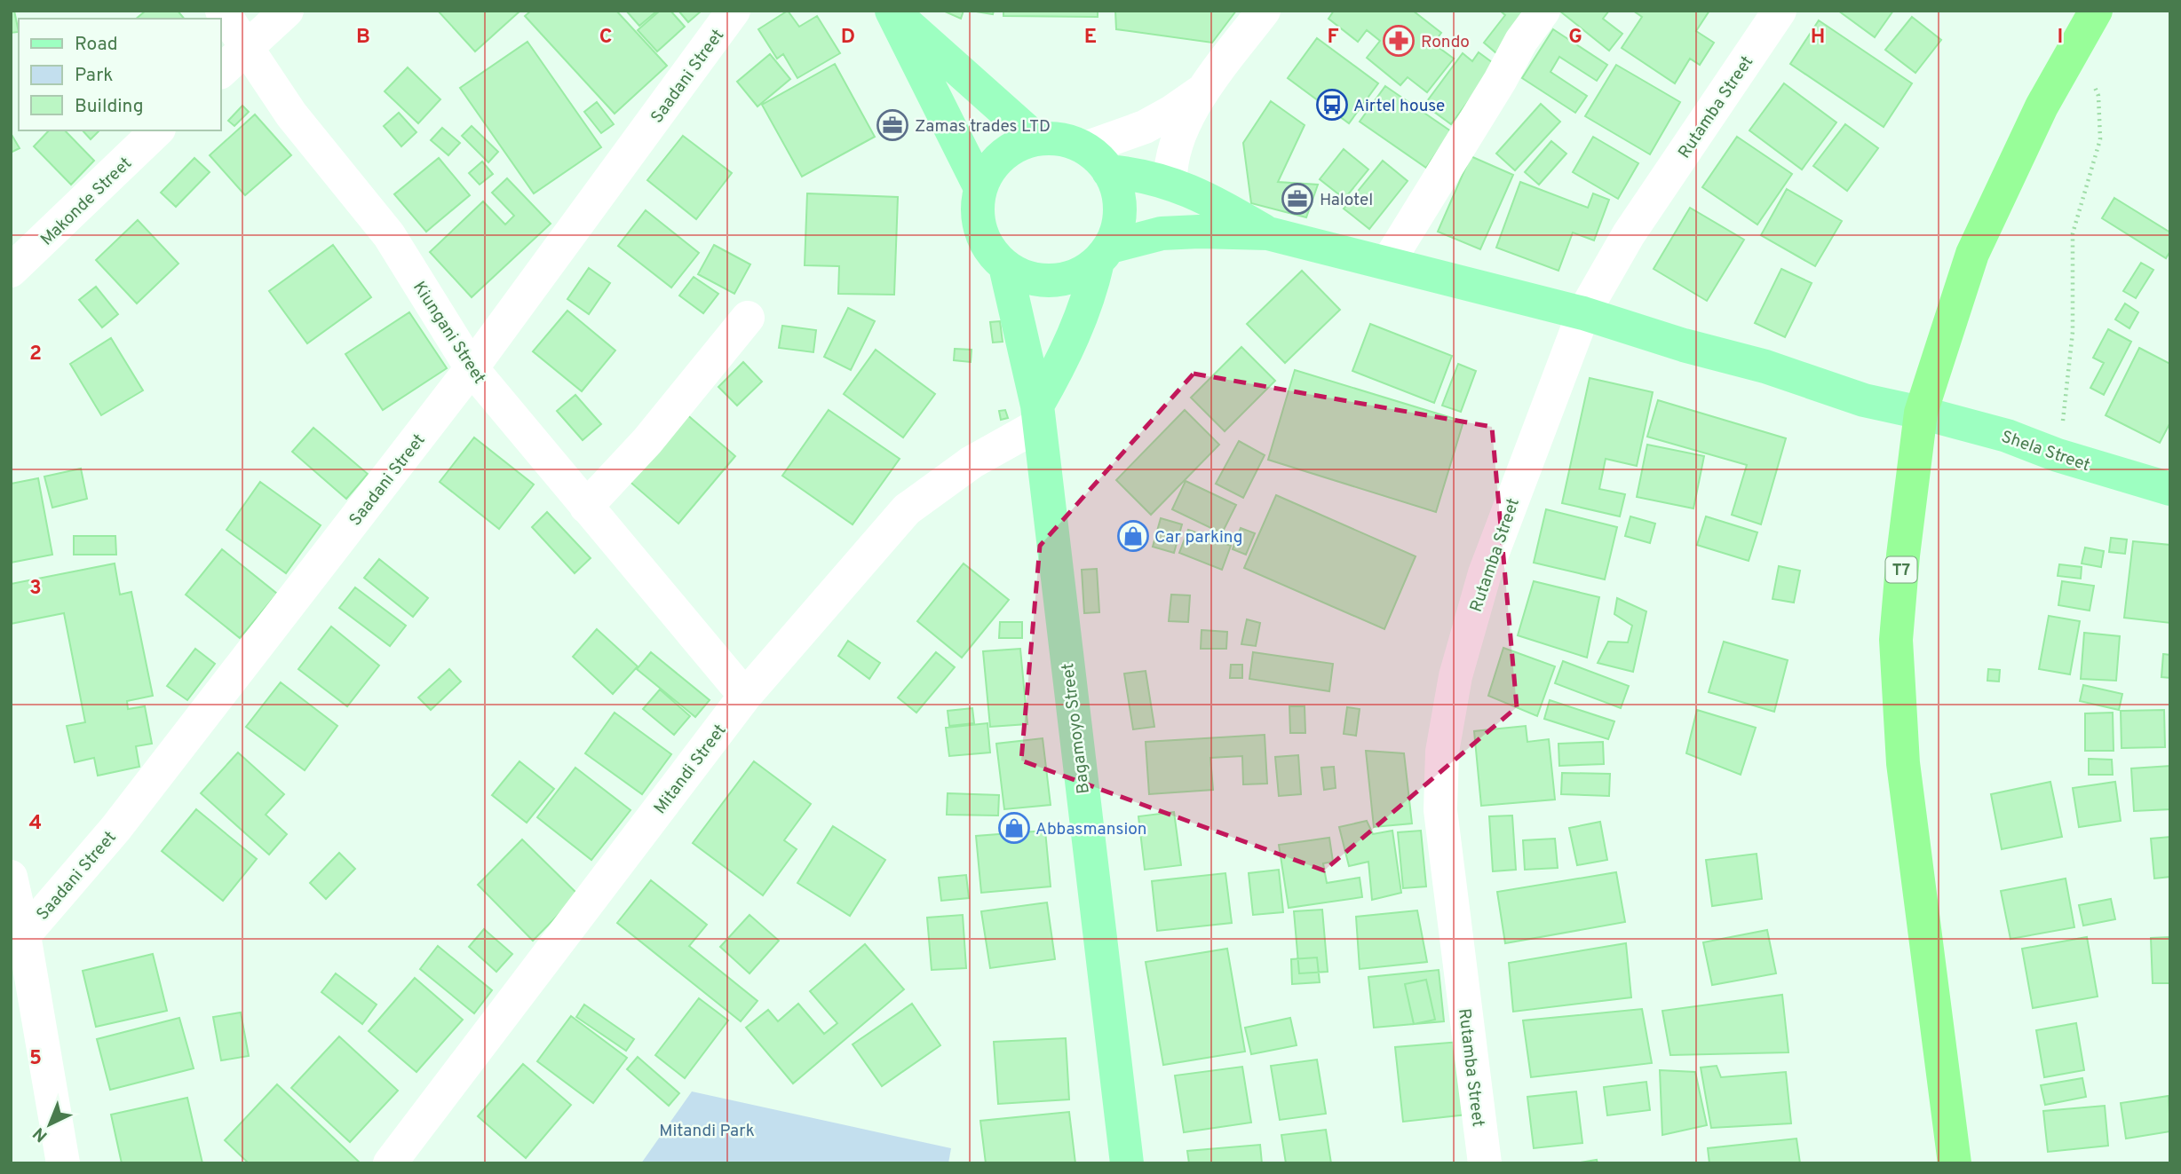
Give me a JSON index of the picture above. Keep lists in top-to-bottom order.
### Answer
{
  "streets": {
    "highway": ["T7"],
    "main road": ["Shela Street", "Bagamoyo Street"],
    "street": [
      "Saadani Street",
      "Rutamba Street",
      "Makonde Street",
      "Kiungani Street",
      "Mitandi Street"
    ]
  },
  "crossings": [
    ["Saadani Street", "Kiungani Street"],
    ["Rutamba Street", "Shela Street"],
    ["Kiungani Street", "Mitandi Street"],
    ["Shela Street", "T7"],
    ["Bagamoyo Street", "Mitandi Street"]
  ],
  "parks": ["Mitandi Park"],
  "places": {
    "pharmacy": ["Rondo"],
    "bus stop": ["Airtel house"],
    "office": ["Zamas trades LTD", "Halotel"],
    "shop": ["Car parking", "Abbasmansion"]
  },
  "legend": ["Road", "Park", "Building"],
  "north": "bottom left",
  "grid": {
    "columns": [
      "B",
      "C",
      "D",
      "E",
      "F",
      "G",
      "H",
      "I"
    ],
    "rows": [
      "2",
      "3",
      "4",
      "5"
    ]
  }
}
